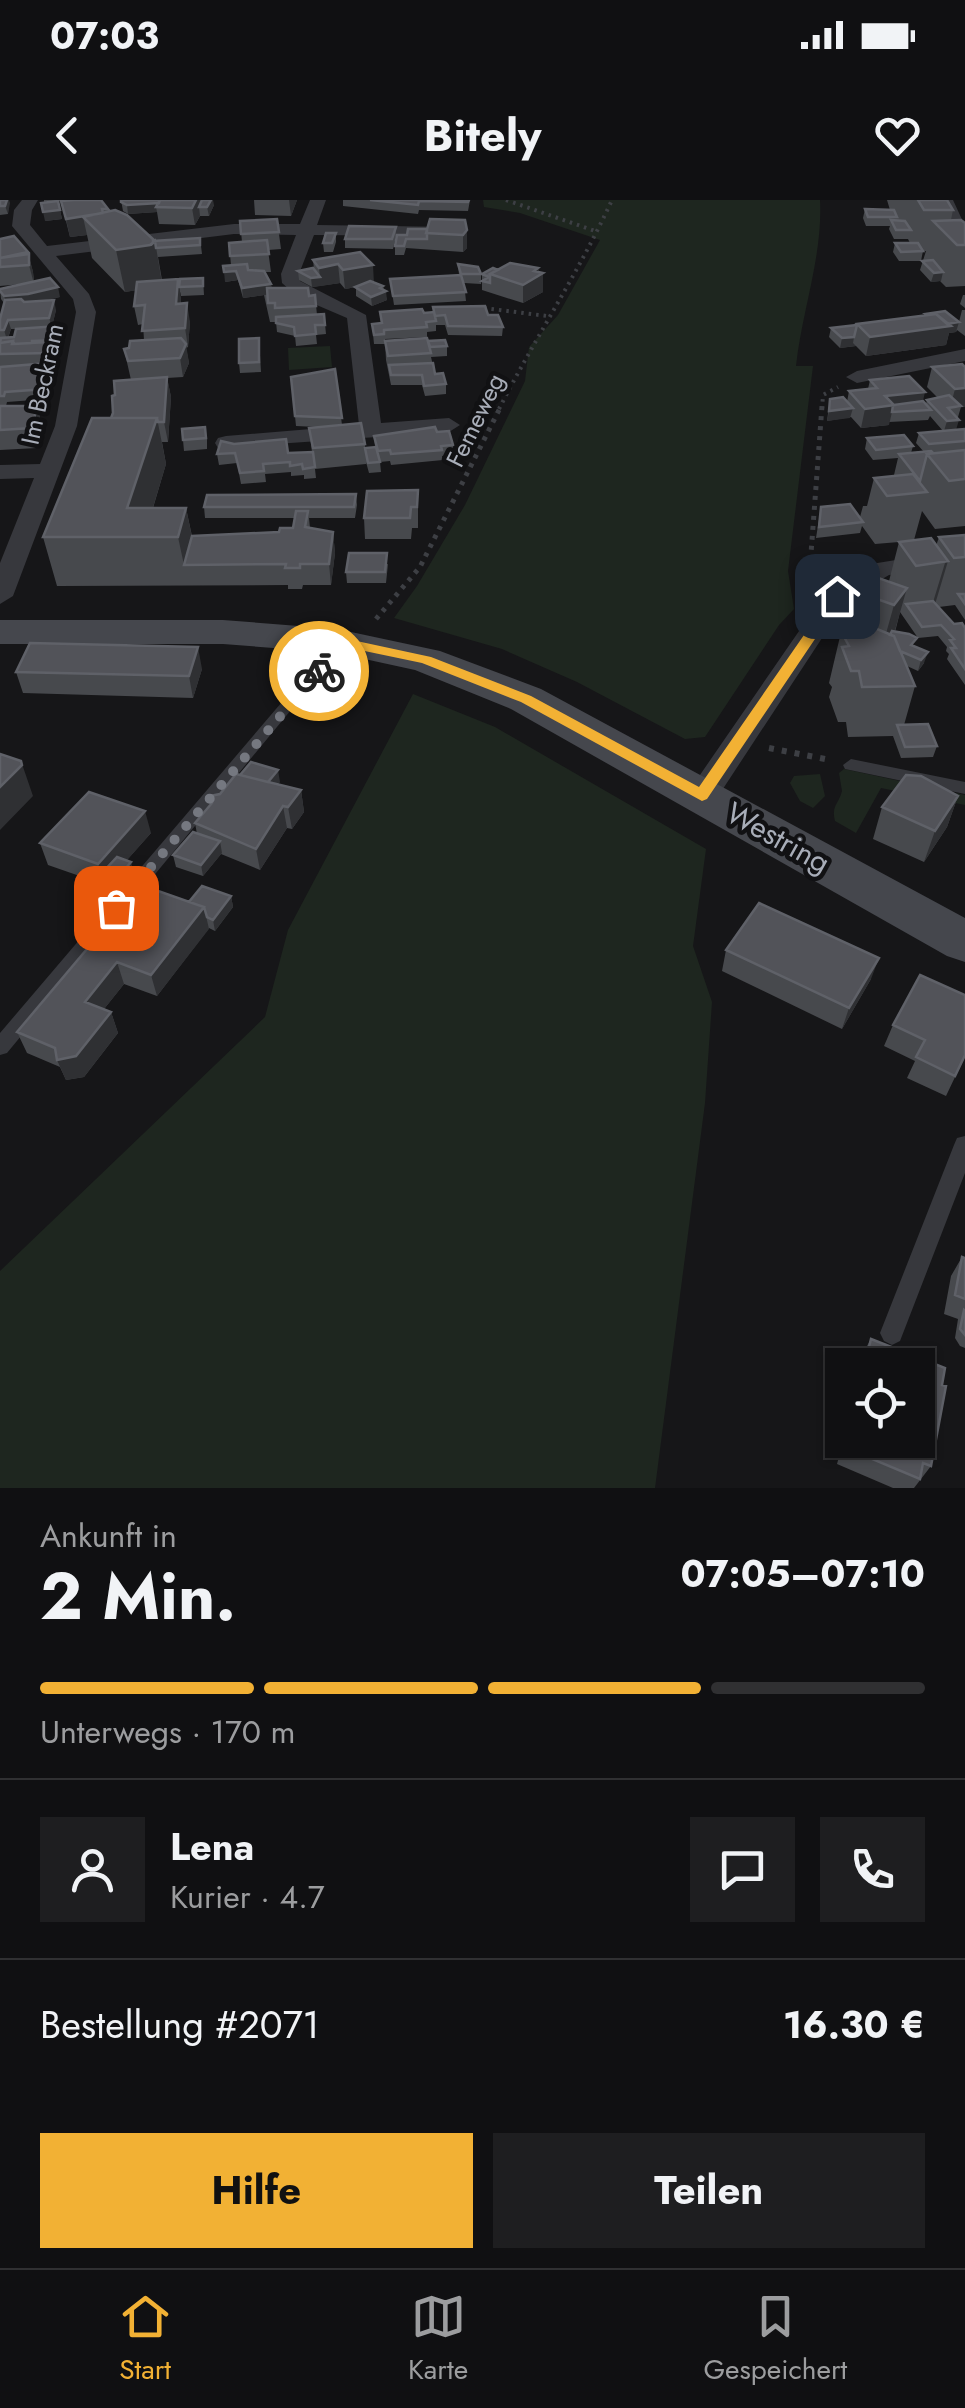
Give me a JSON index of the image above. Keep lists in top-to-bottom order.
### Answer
{
  "streets": {
    "main road": ["Westring"],
    "street": ["Im Beckram"],
    "path": ["Femeweg"]
  },
  "crossings": [
    ["Femeweg", "Westring"]
  ],
  "page": {
    "status": "07:03",
    "header": "Bitely",
    "heading": ["2 Min.", "Ankunft in", "07:05–07:10"],
    "panel": [
      "Lena",
      "Kurier · 4.7",
      "Bestellung #2071",
      "16.30 €"
    ],
    "bar": "Unterwegs · 170 m",
    "buttons": ["Hilfe", "Teilen"],
    "tabs": ["Start", "Karte", "Gespeichert"]
  }
}
